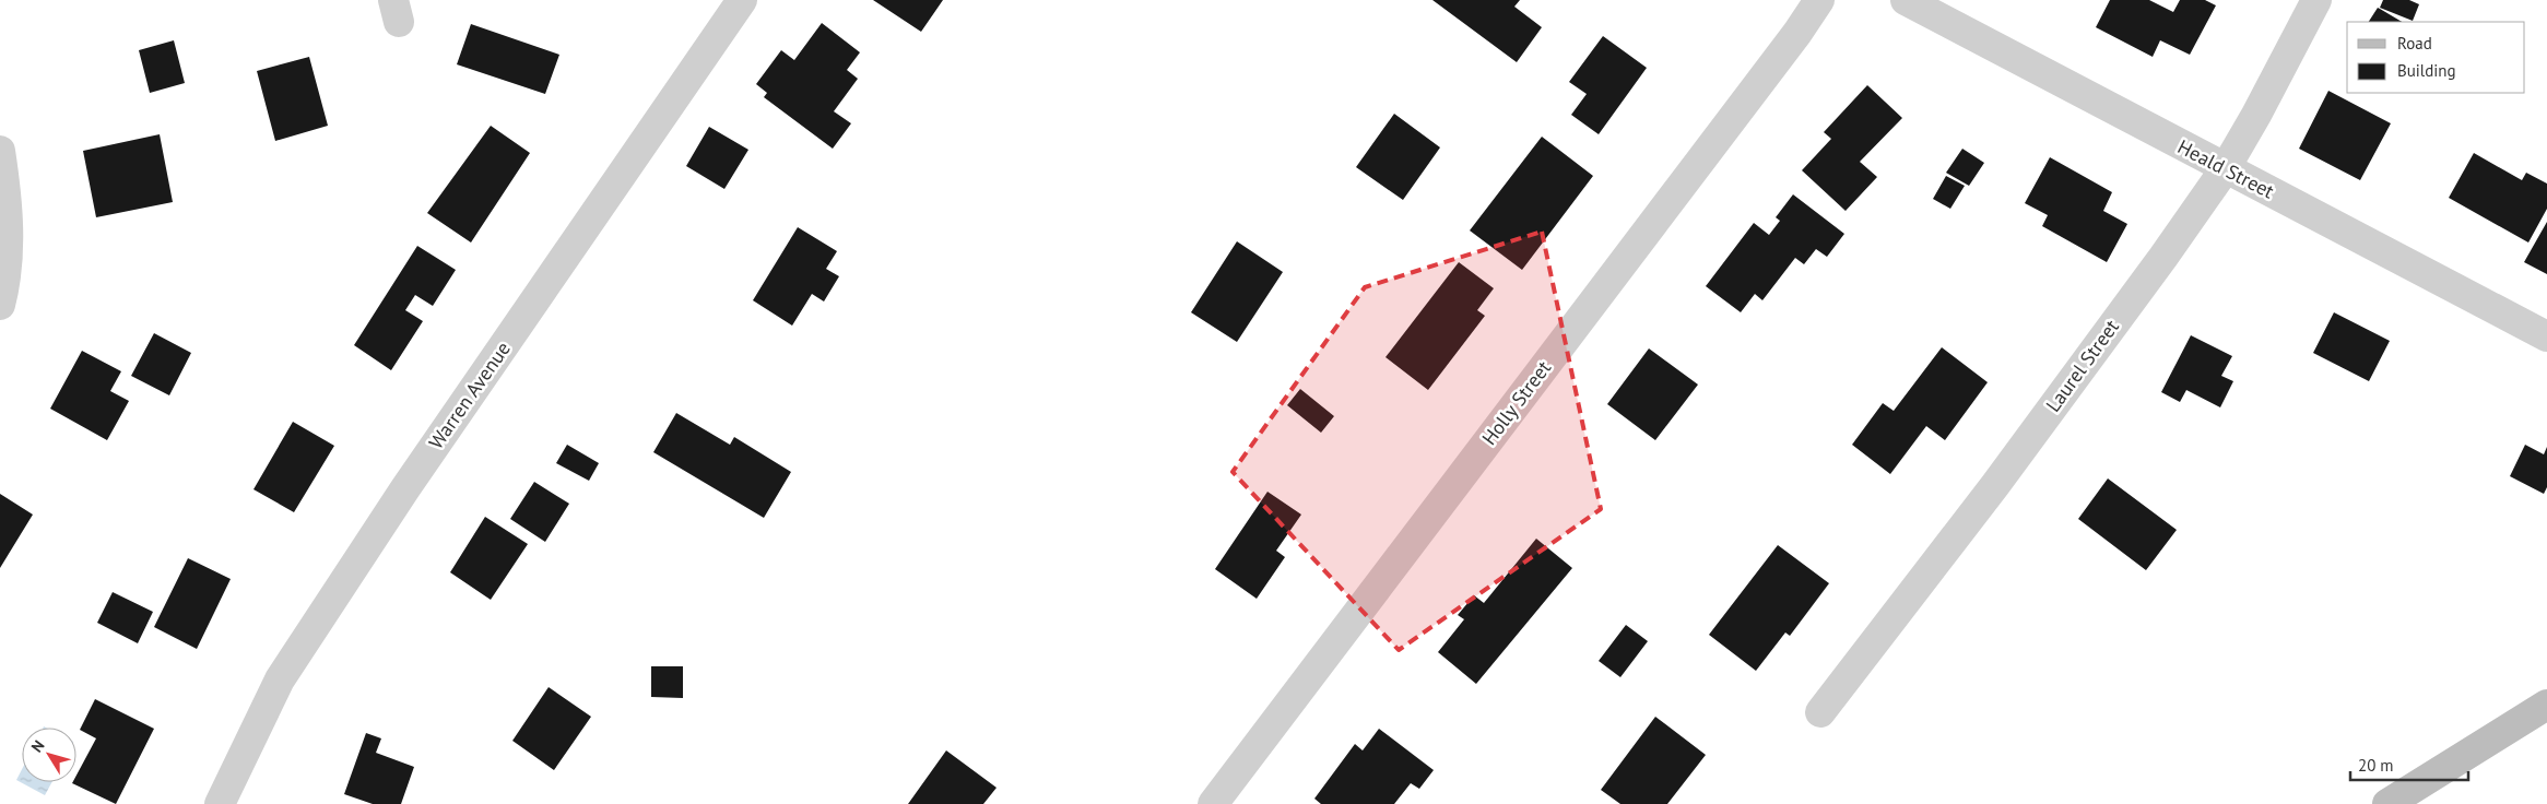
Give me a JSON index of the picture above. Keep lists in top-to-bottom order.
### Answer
{
  "streets": {
    "street": [
      "Heald Street",
      "Laurel Street",
      "Warren Avenue",
      "Holly Street"
    ]
  },
  "crossings": [
    ["Heald Street", "Laurel Street"]
  ],
  "legend": ["Road", "Building"],
  "scale_bar": "20 m",
  "north": "top left"
}
